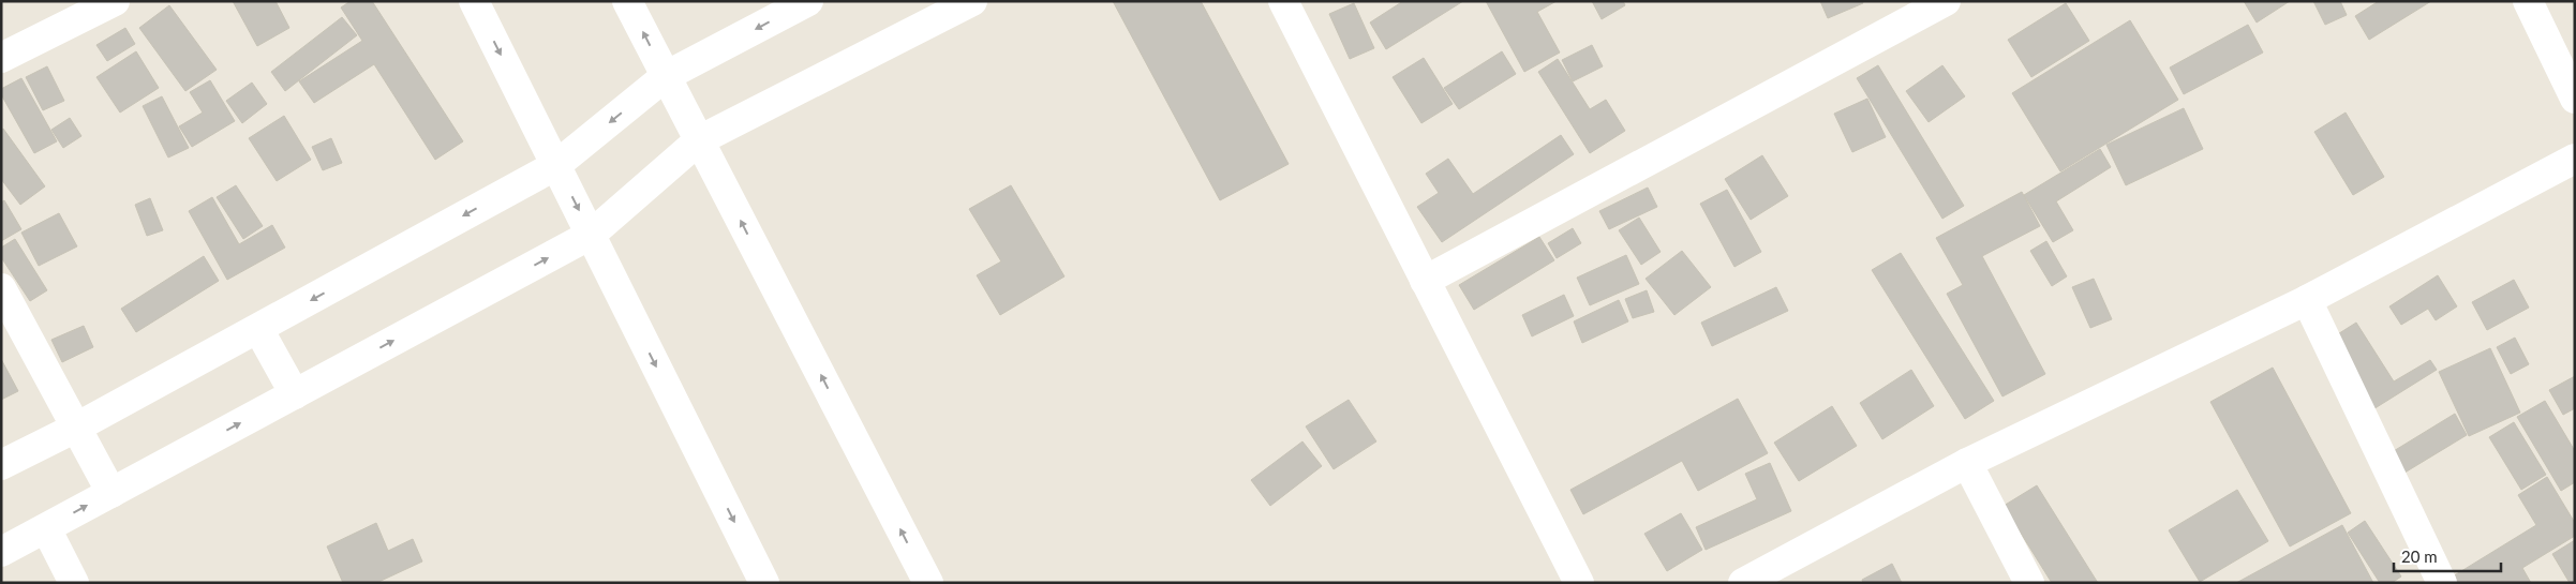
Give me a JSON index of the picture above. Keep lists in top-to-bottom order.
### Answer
{
  "scale_bar": "20 m"
}
